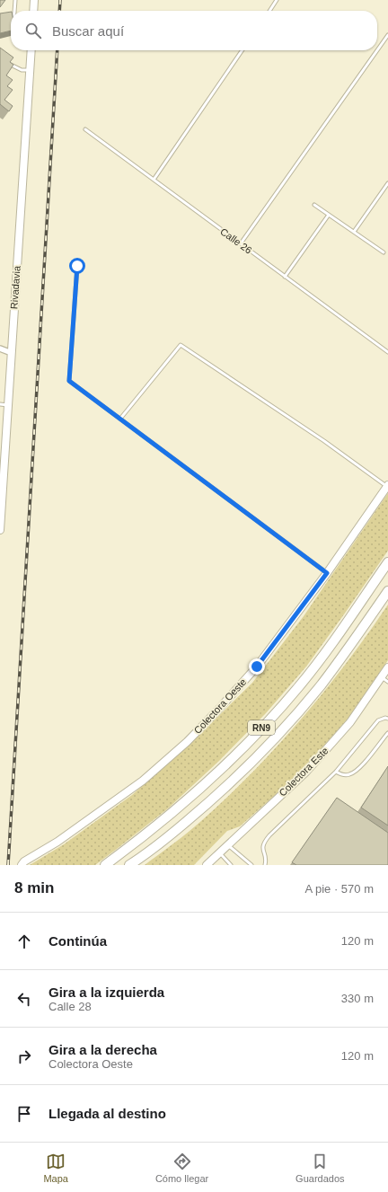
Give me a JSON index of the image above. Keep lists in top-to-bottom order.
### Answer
{
  "streets": {
    "highway": ["RN9"],
    "street": ["Rivadavia", "Colectora Oeste", "Colectora Este"],
    "lane": ["Calle 26"]
  },
  "page": {
    "search": "Buscar aquí",
    "heading": ["8 min", "A pie · 570 m"],
    "list": [
      ["Continúa", "120 m"],
      ["Gira a la izquierda", "Calle 28", "330 m"],
      ["Gira a la derecha", "Colectora Oeste", "120 m"],
      "Llegada al destino"
    ],
    "nav": ["Mapa", "Cómo llegar", "Guardados"]
  }
}
